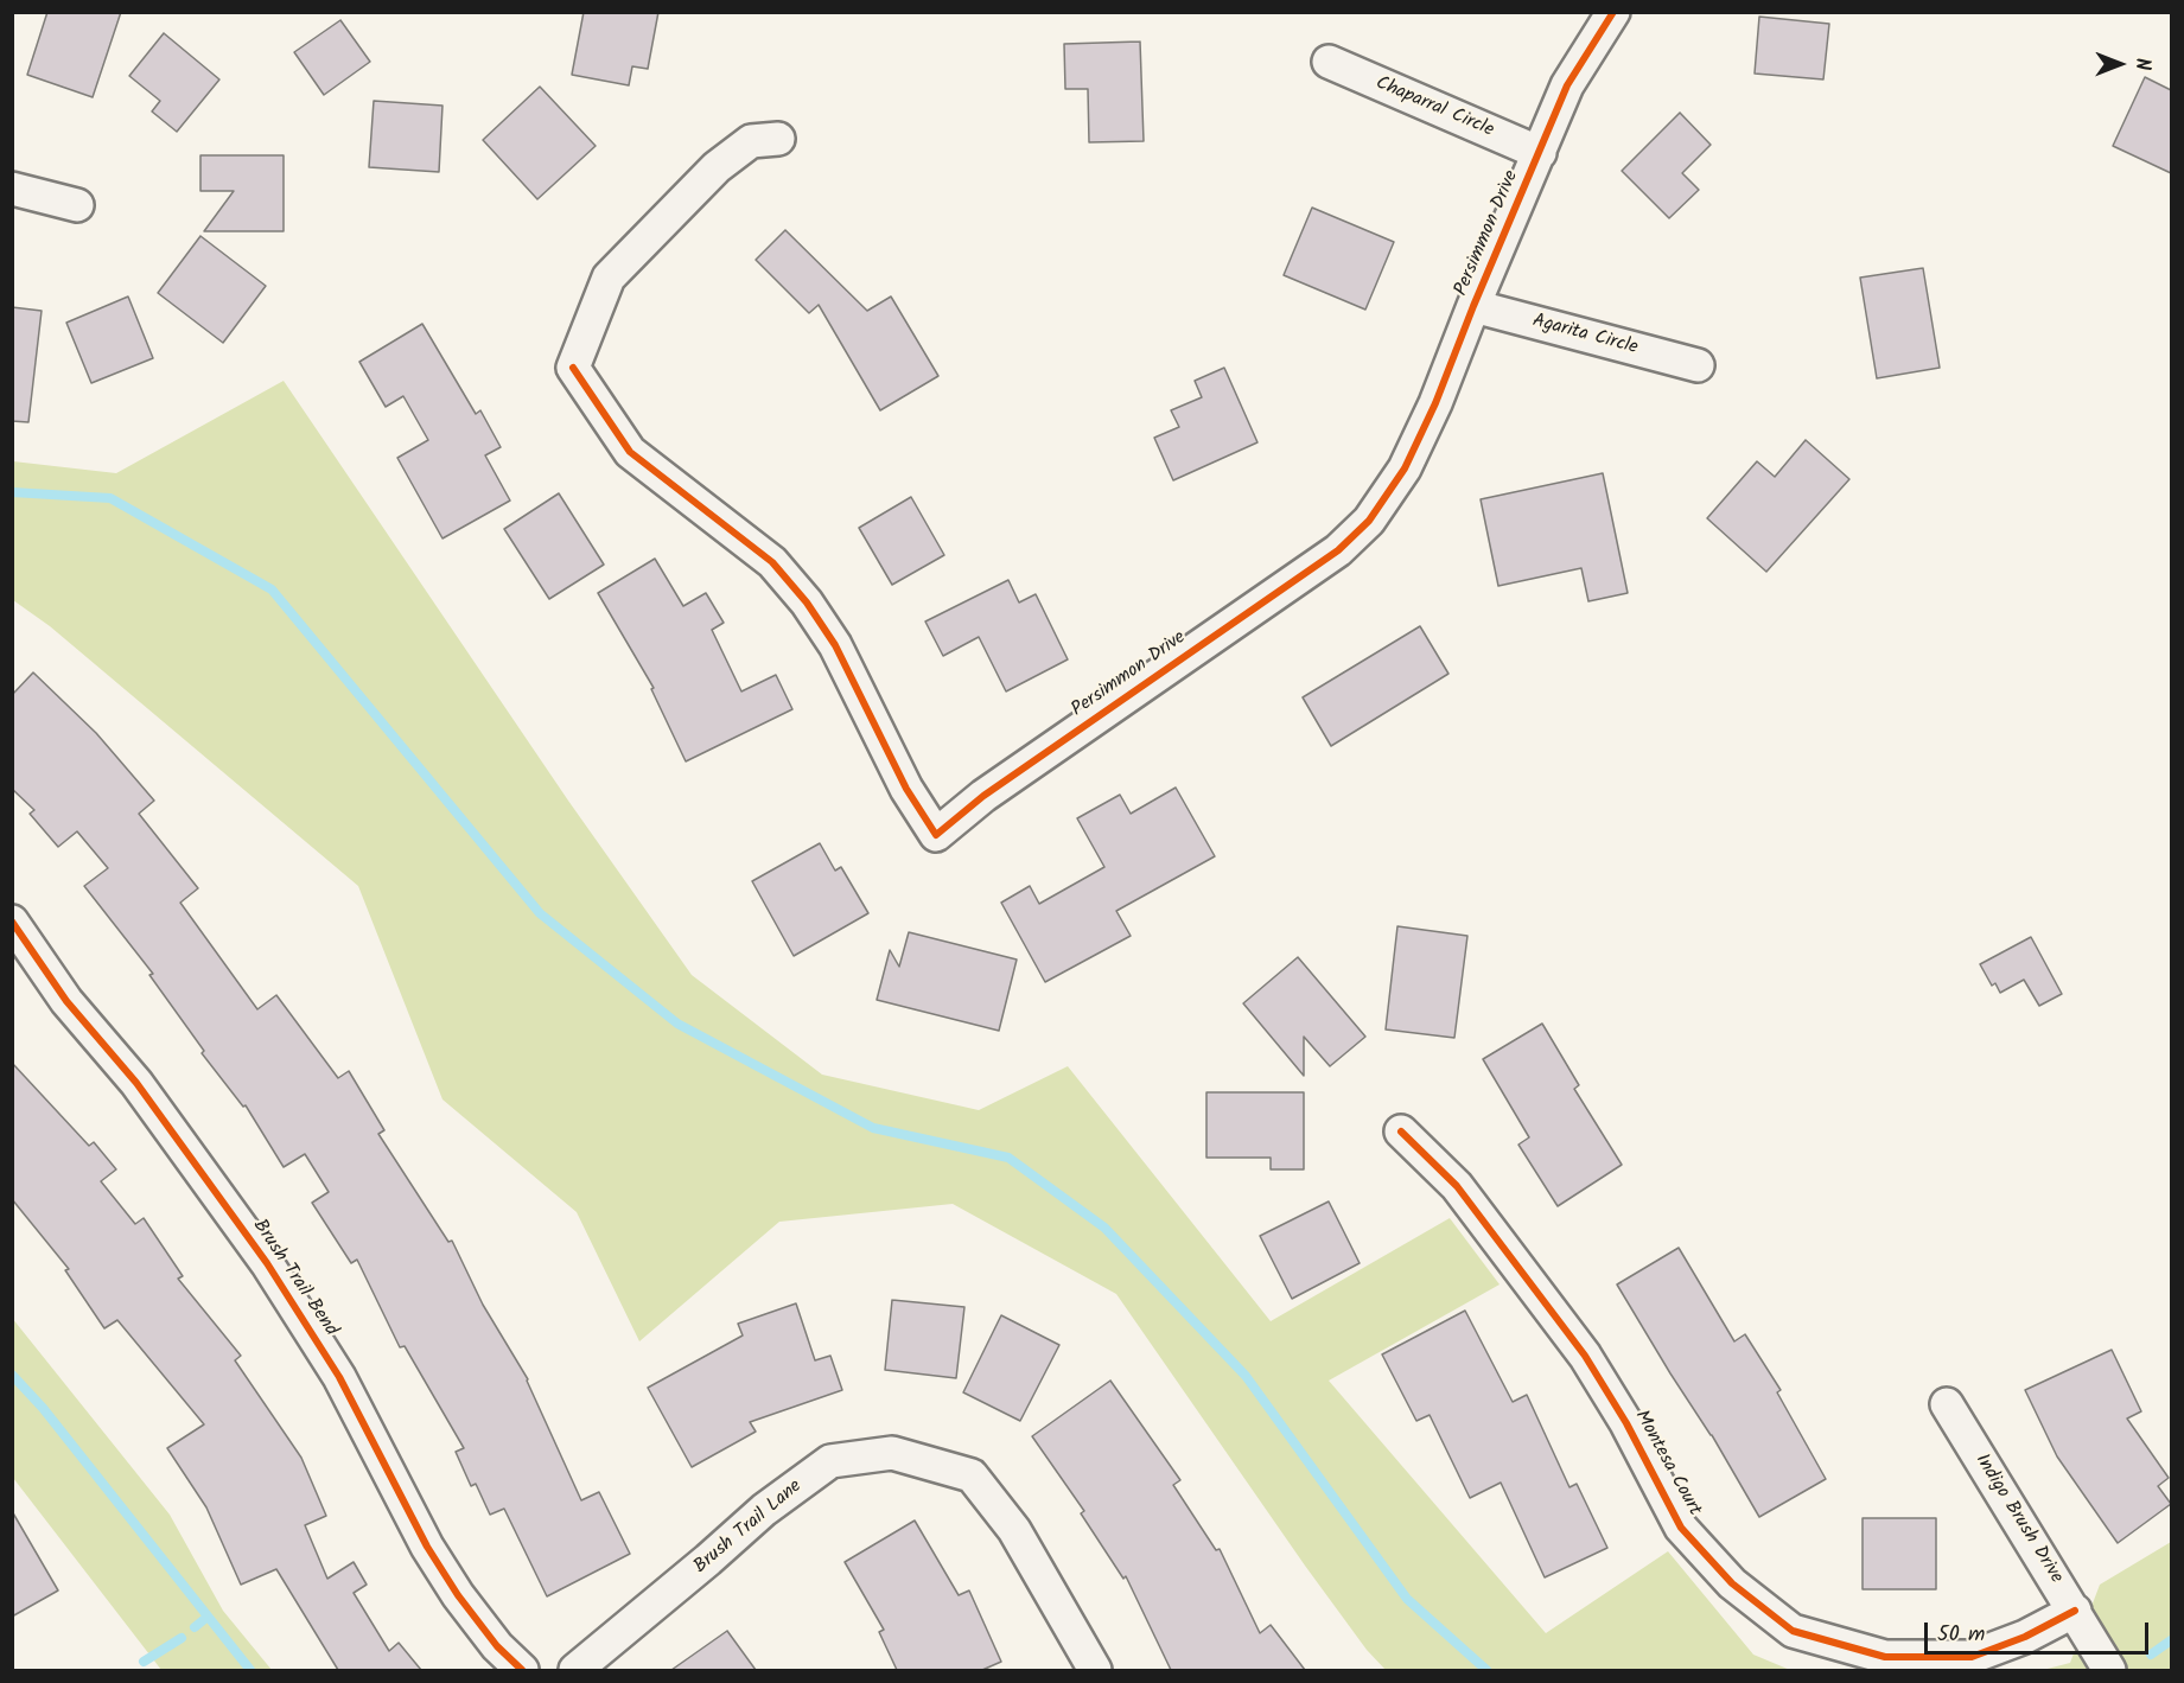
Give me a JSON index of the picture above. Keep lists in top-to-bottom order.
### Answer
{
  "streets": {
    "street": [
      "Chaparral Circle",
      "Persimmon Drive",
      "Agarita Circle",
      "Brush Trail Bend",
      "Montesa Court",
      "Indigo Brush Drive",
      "Brush Trail Lane"
    ]
  },
  "crossings": [
    ["Chaparral Circle", "Persimmon Drive"],
    ["Persimmon Drive", "Agarita Circle"],
    ["Montesa Court", "Indigo Brush Drive"]
  ],
  "scale_bar": "50 m",
  "north": "right"
}
